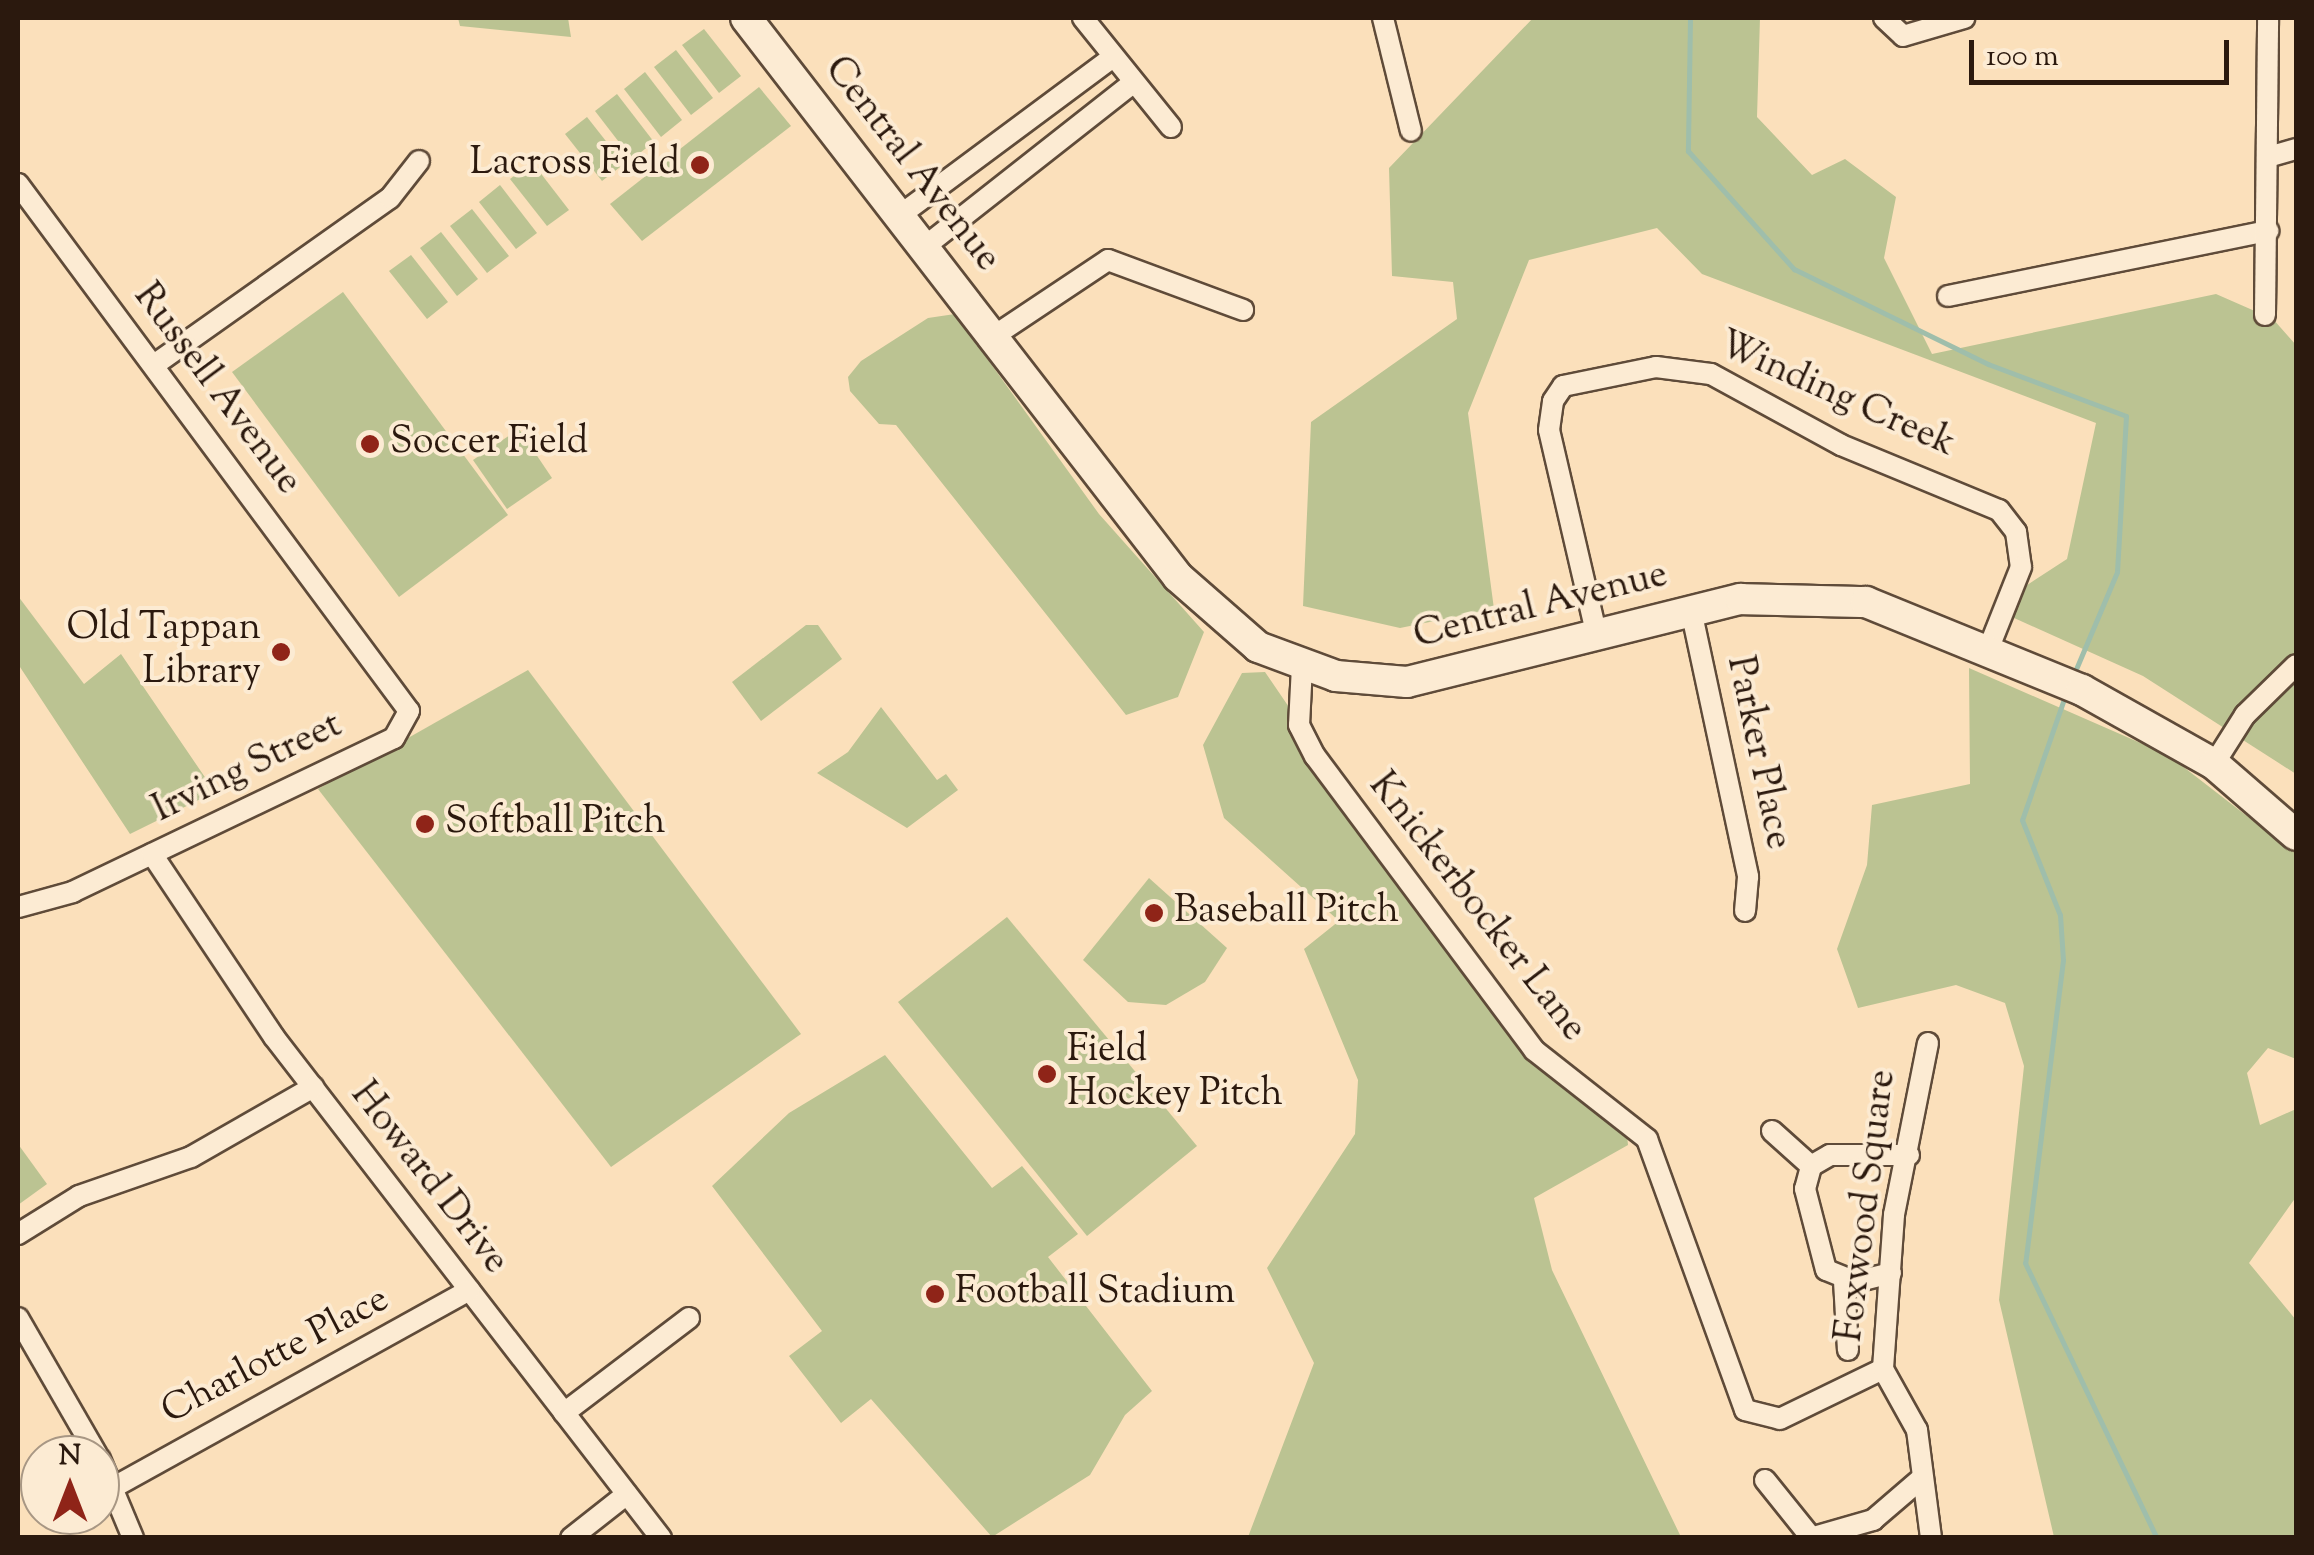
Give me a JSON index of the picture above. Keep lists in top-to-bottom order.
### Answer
{
  "streets": {
    "street": [
      "Central Avenue",
      "Russell Avenue",
      "Winding Creek",
      "Parker Place",
      "Irving Street",
      "Knickerbocker Lane",
      "Howard Drive",
      "Foxwood Square",
      "Charlotte Place"
    ]
  },
  "crossings": [
    ["Central Avenue", "Winding Creek"],
    ["Central Avenue", "Parker Place"],
    ["Central Avenue", "Knickerbocker Lane"],
    ["Russell Avenue", "Irving Street"],
    ["Irving Street", "Howard Drive"],
    ["Knickerbocker Lane", "Foxwood Square"],
    ["Howard Drive", "Charlotte Place"]
  ],
  "places": [
    "Lacross Field",
    "Soccer Field",
    "Old Tappan Library",
    "Softball Pitch",
    "Baseball Pitch",
    "Field Hockey Pitch",
    "Football Stadium"
  ],
  "scale_bar": "100 m",
  "north": "top"
}
